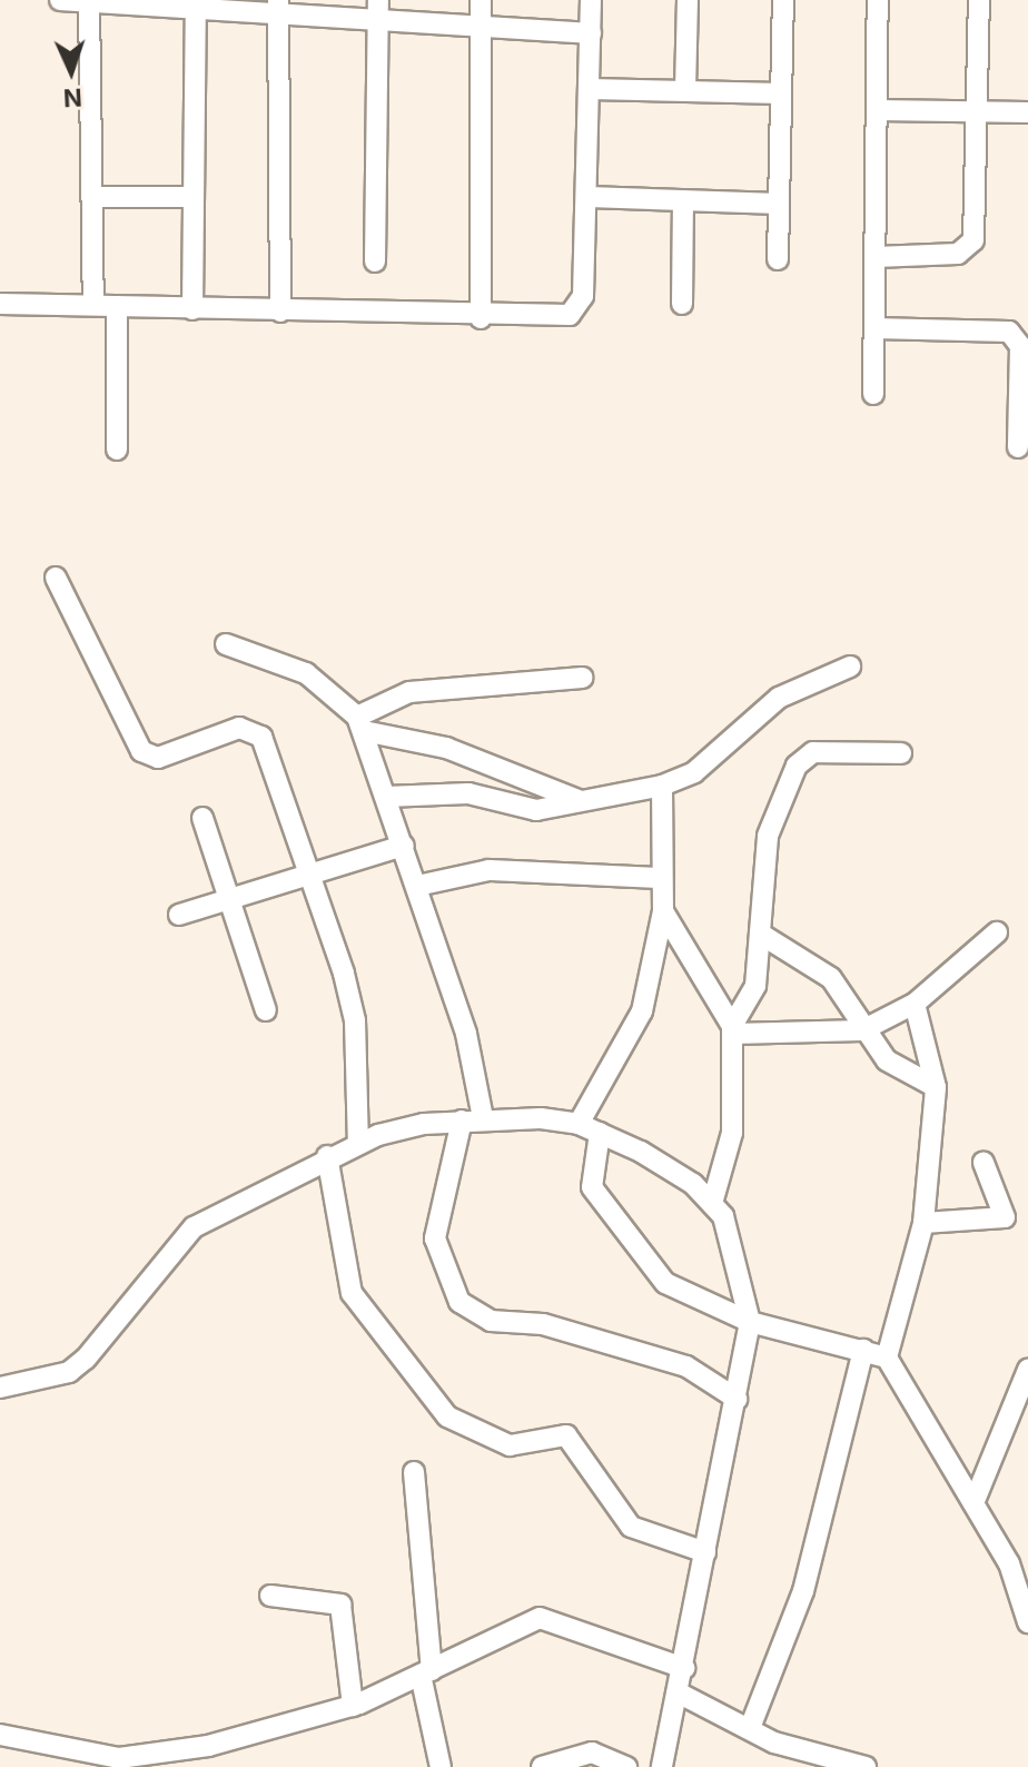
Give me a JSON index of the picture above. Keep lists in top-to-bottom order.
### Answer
{
  "north": "bottom"
}
